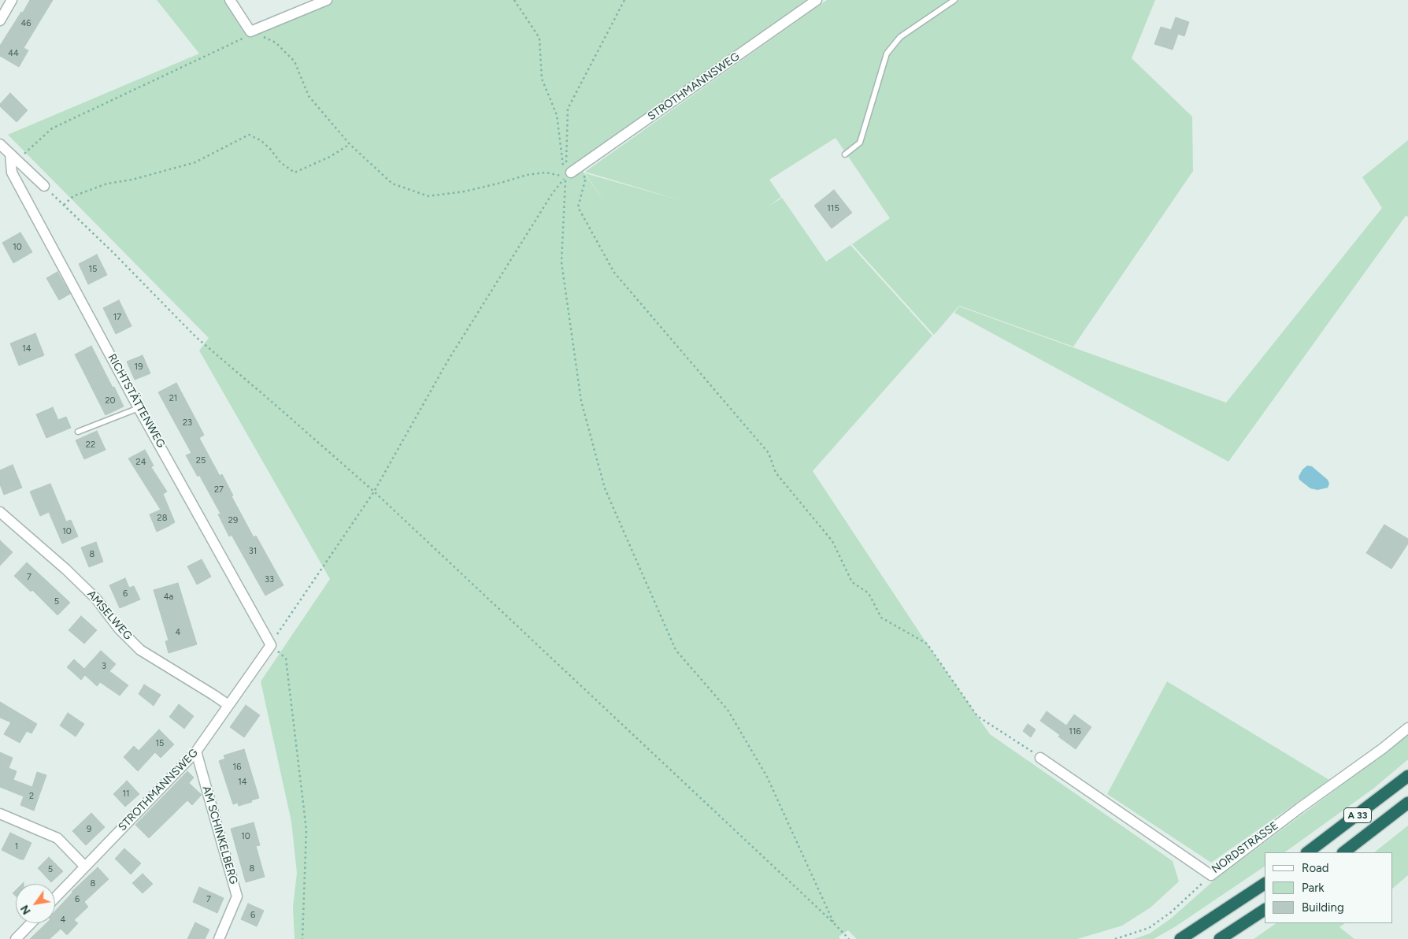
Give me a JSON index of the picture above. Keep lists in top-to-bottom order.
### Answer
{
  "streets": {
    "highway": ["A 33"],
    "street": [
      "STROTHMANNSWEG",
      "RICHTSTÄTTENWEG",
      "AMSELWEG",
      "AM SCHINKELBERG",
      "NORDSTRASSE"
    ]
  },
  "crossings": [
    ["STROTHMANNSWEG", "RICHTSTÄTTENWEG"],
    ["STROTHMANNSWEG", "AMSELWEG"],
    ["STROTHMANNSWEG", "AM SCHINKELBERG"]
  ],
  "house_numbers": [
    "46",
    "44",
    "115",
    "10",
    "15",
    "17",
    "14",
    "19",
    "21",
    "20",
    "23",
    "22",
    "25",
    "24",
    "27",
    "28",
    "29",
    "10",
    "31",
    "8",
    "7",
    "33",
    "6",
    "4a",
    "5",
    "4",
    "3",
    "116",
    "15",
    "16",
    "14",
    "11",
    "2",
    "9",
    "10",
    "1",
    "8",
    "5",
    "8",
    "6",
    "7",
    "6",
    "4"
  ],
  "legend": ["Road", "Park", "Building"],
  "north": "bottom left"
}
